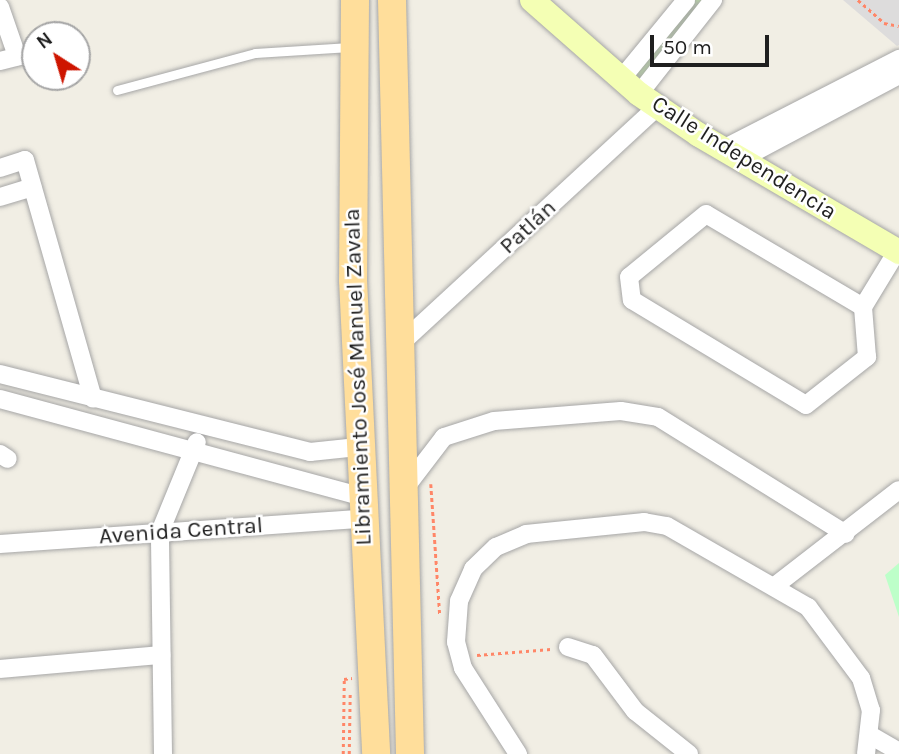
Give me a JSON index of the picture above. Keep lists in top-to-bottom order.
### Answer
{
  "streets": {
    "main road": ["Libramiento José Manuel Zavala"],
    "street": ["Calle Independencia", "Patlán", "Avenida Central"]
  },
  "crossings": [
    ["Calle Independencia", "Patlán"],
    ["Patlán", "Libramiento José Manuel Zavala"],
    ["Libramiento José Manuel Zavala", "Avenida Central"]
  ],
  "scale_bar": "50 m",
  "north": "top left"
}
